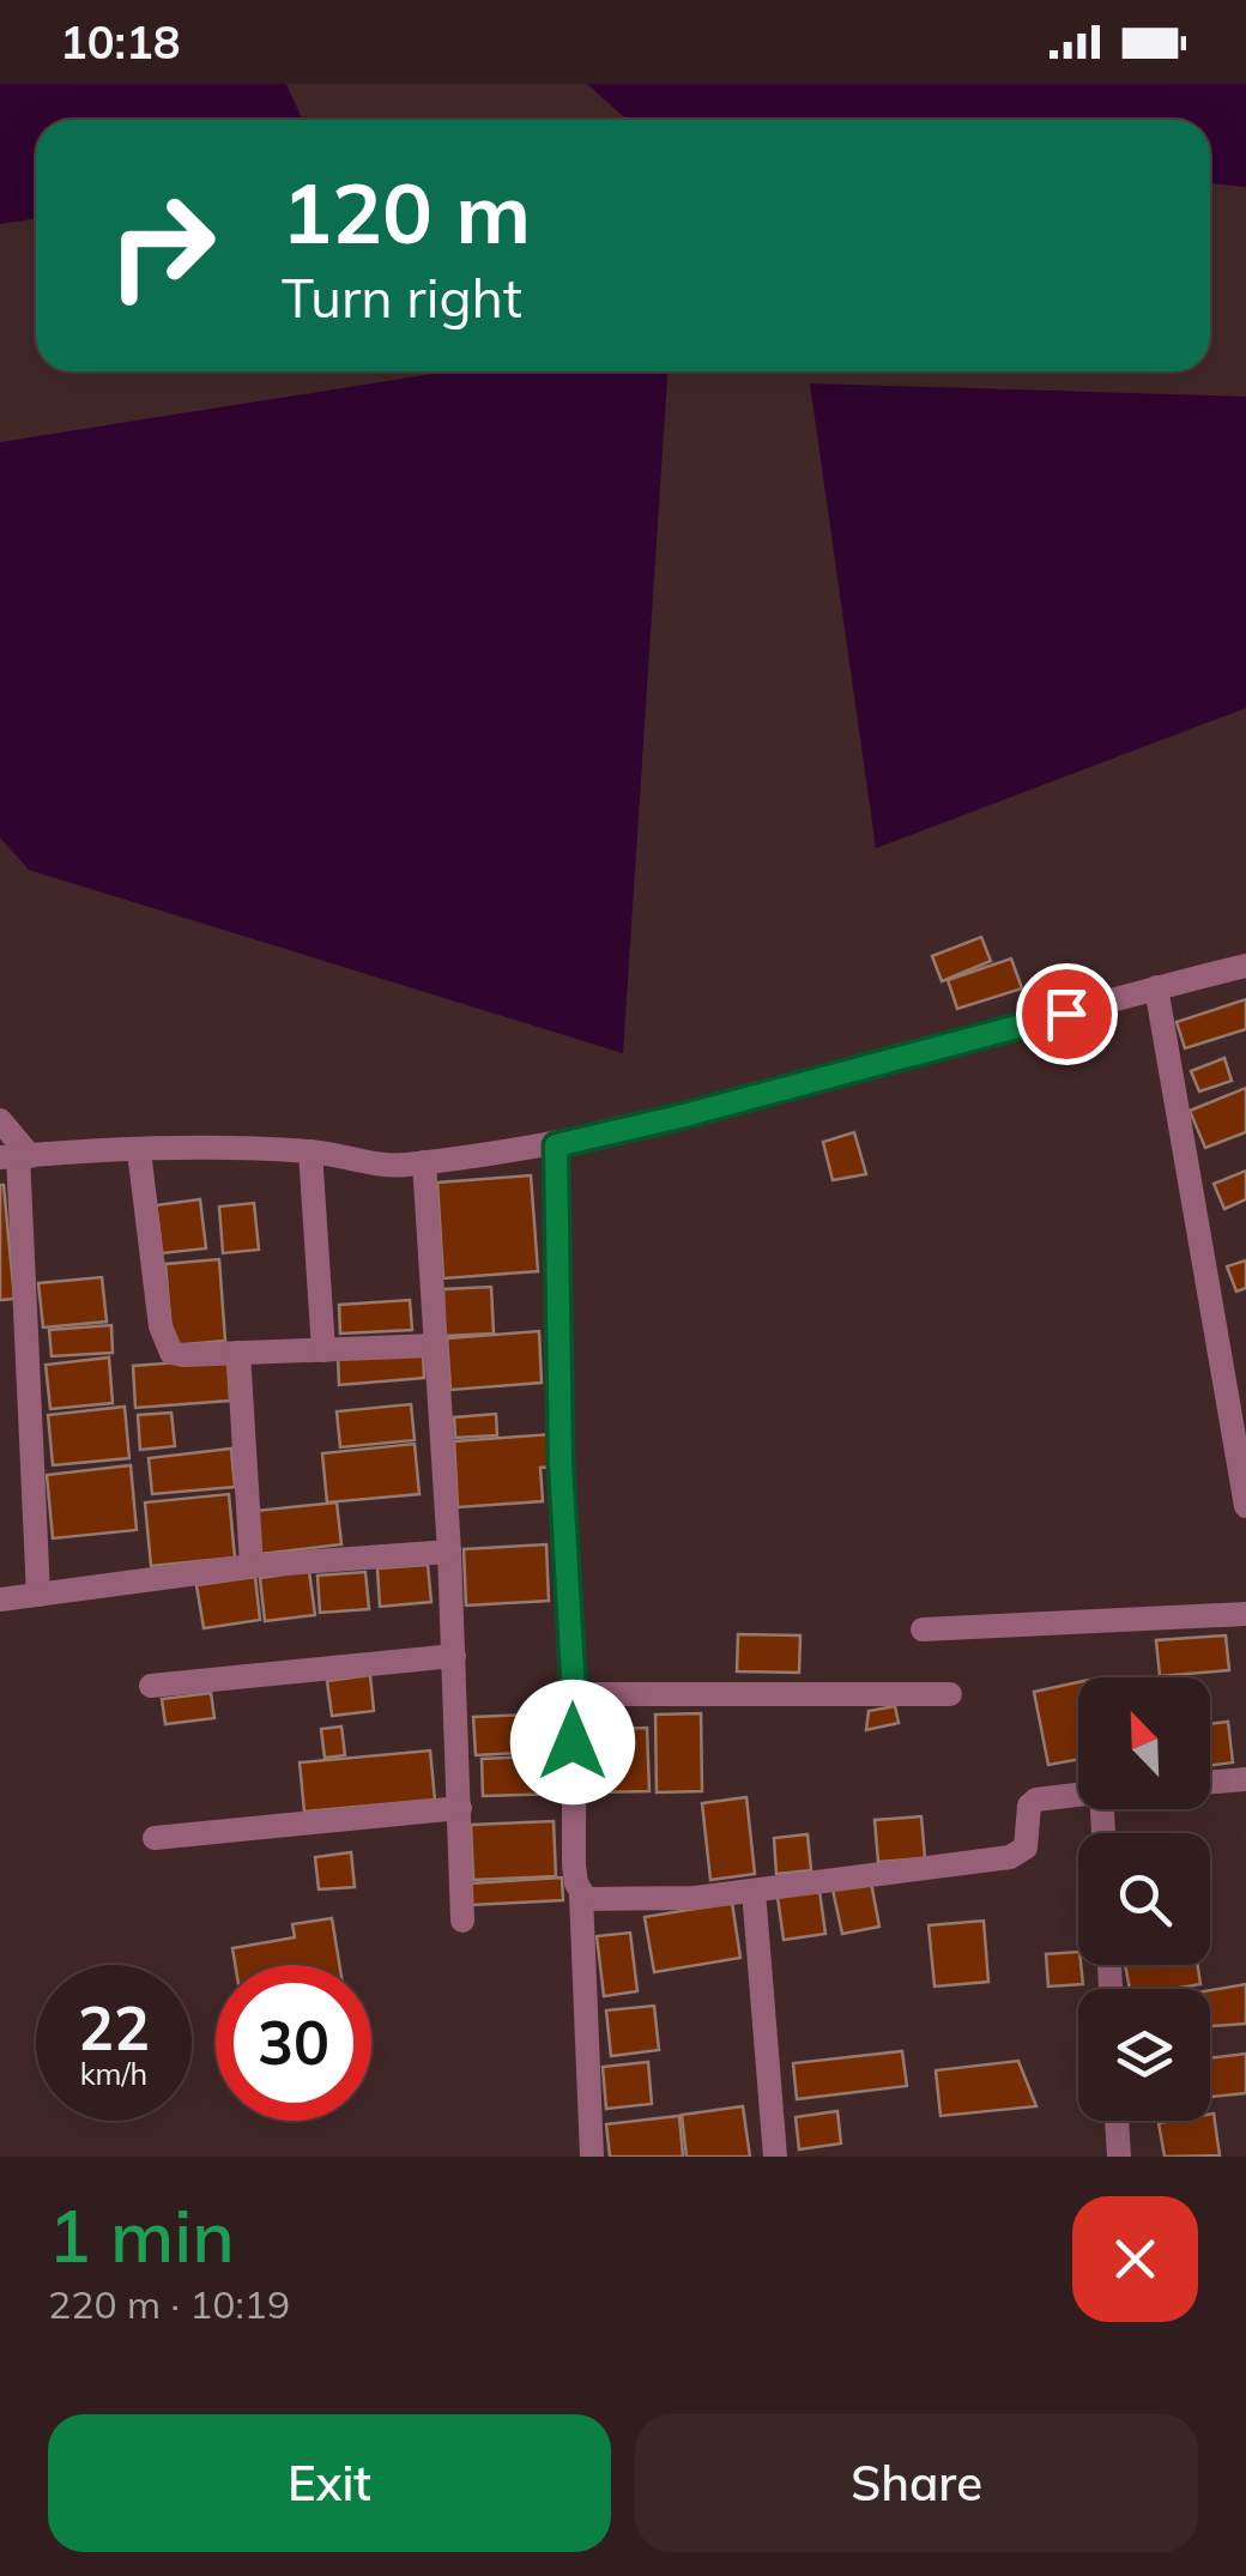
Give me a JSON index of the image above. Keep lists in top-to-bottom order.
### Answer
{
  "north": "top left",
  "page": {
    "status": "10:18",
    "turn": ["120 m", "Turn right"],
    "speed": "22 km/h",
    "limit": "30",
    "heading": ["1 min", "220 m · 10:19"],
    "buttons": ["Exit", "Share"]
  }
}
